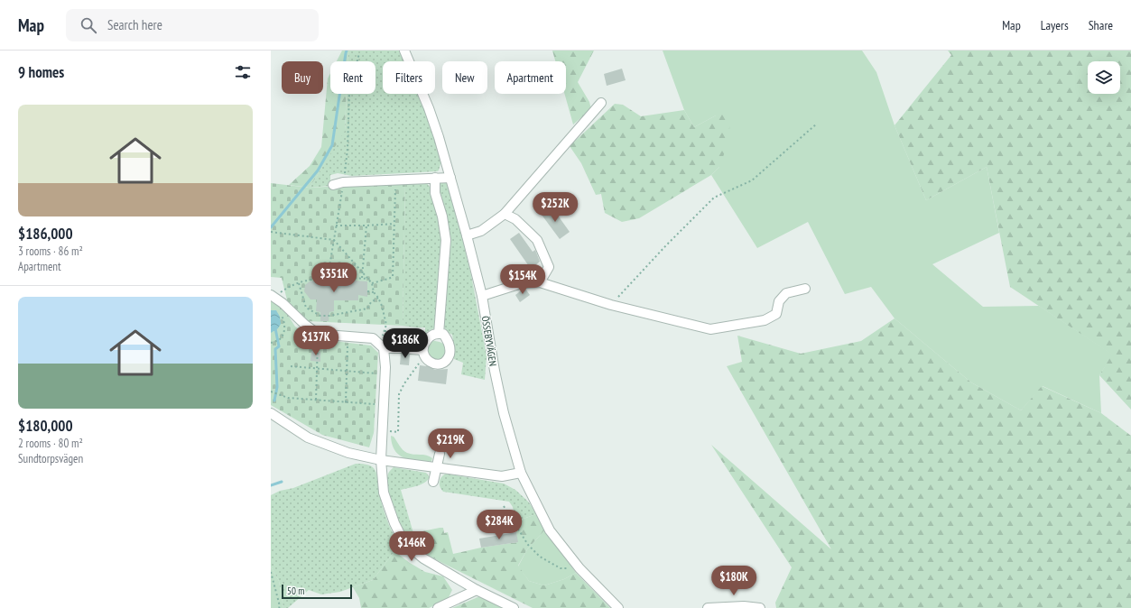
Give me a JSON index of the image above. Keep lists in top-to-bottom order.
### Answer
{
  "streets": {
    "street": ["ÖSSEBYVÄGEN"]
  },
  "scale_bar": "50 m",
  "page": {
    "header": "Map",
    "search": "Search here",
    "nav": ["Map", "Layers", "Share"],
    "heading": "9 homes",
    "chip": [
      "Buy",
      "Rent",
      "Filters",
      "New",
      "Apartment"
    ],
    "list": [
      {
        "name": "$186,000",
        "note": "3 rooms · 86 m² · Apartment"
      },
      {
        "name": "$180,000",
        "note": "2 rooms · 80 m² · Sundtorpsvägen"
      }
    ],
    "price": [
      "$252K",
      "$351K",
      "$154K",
      "$137K",
      "$186K",
      "$219K",
      "$284K",
      "$146K",
      "$180K"
    ],
    "scale": "50 m"
  }
}
